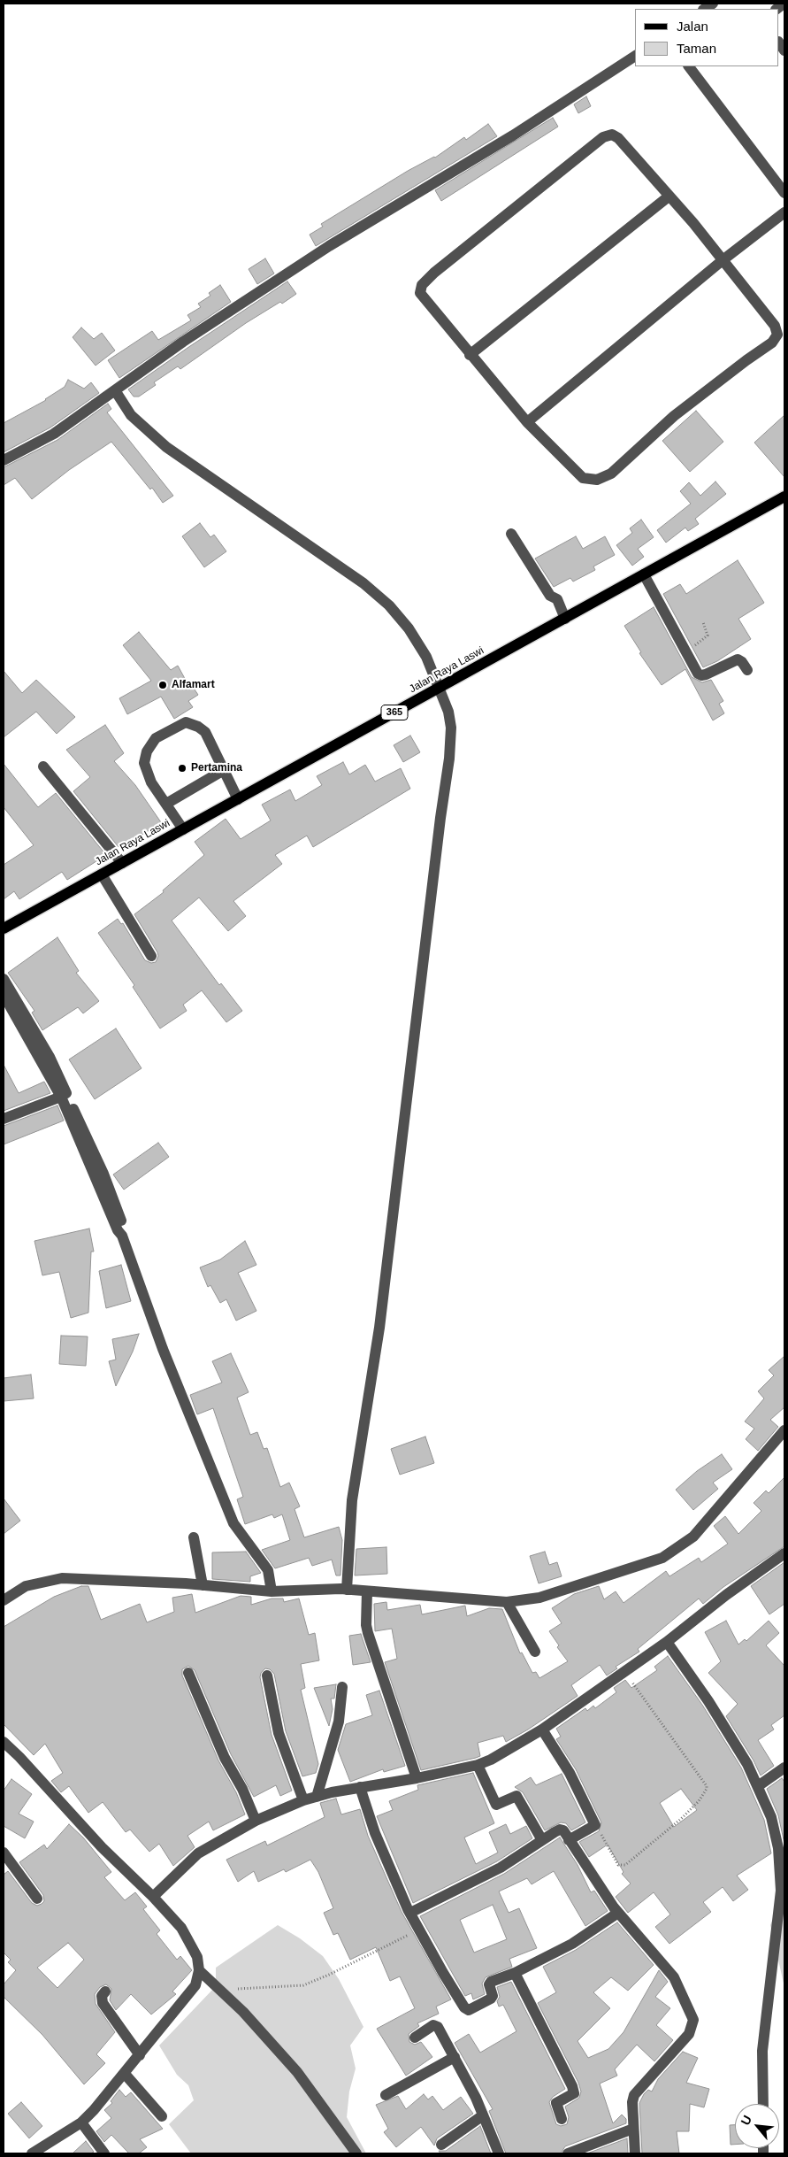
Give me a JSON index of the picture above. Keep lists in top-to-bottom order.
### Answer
{
  "streets": {
    "main road": ["Jalan Raya Laswi", "365"]
  },
  "places": ["Alfamart", "Pertamina"],
  "legend": ["Jalan", "Taman"],
  "north": "top left"
}
